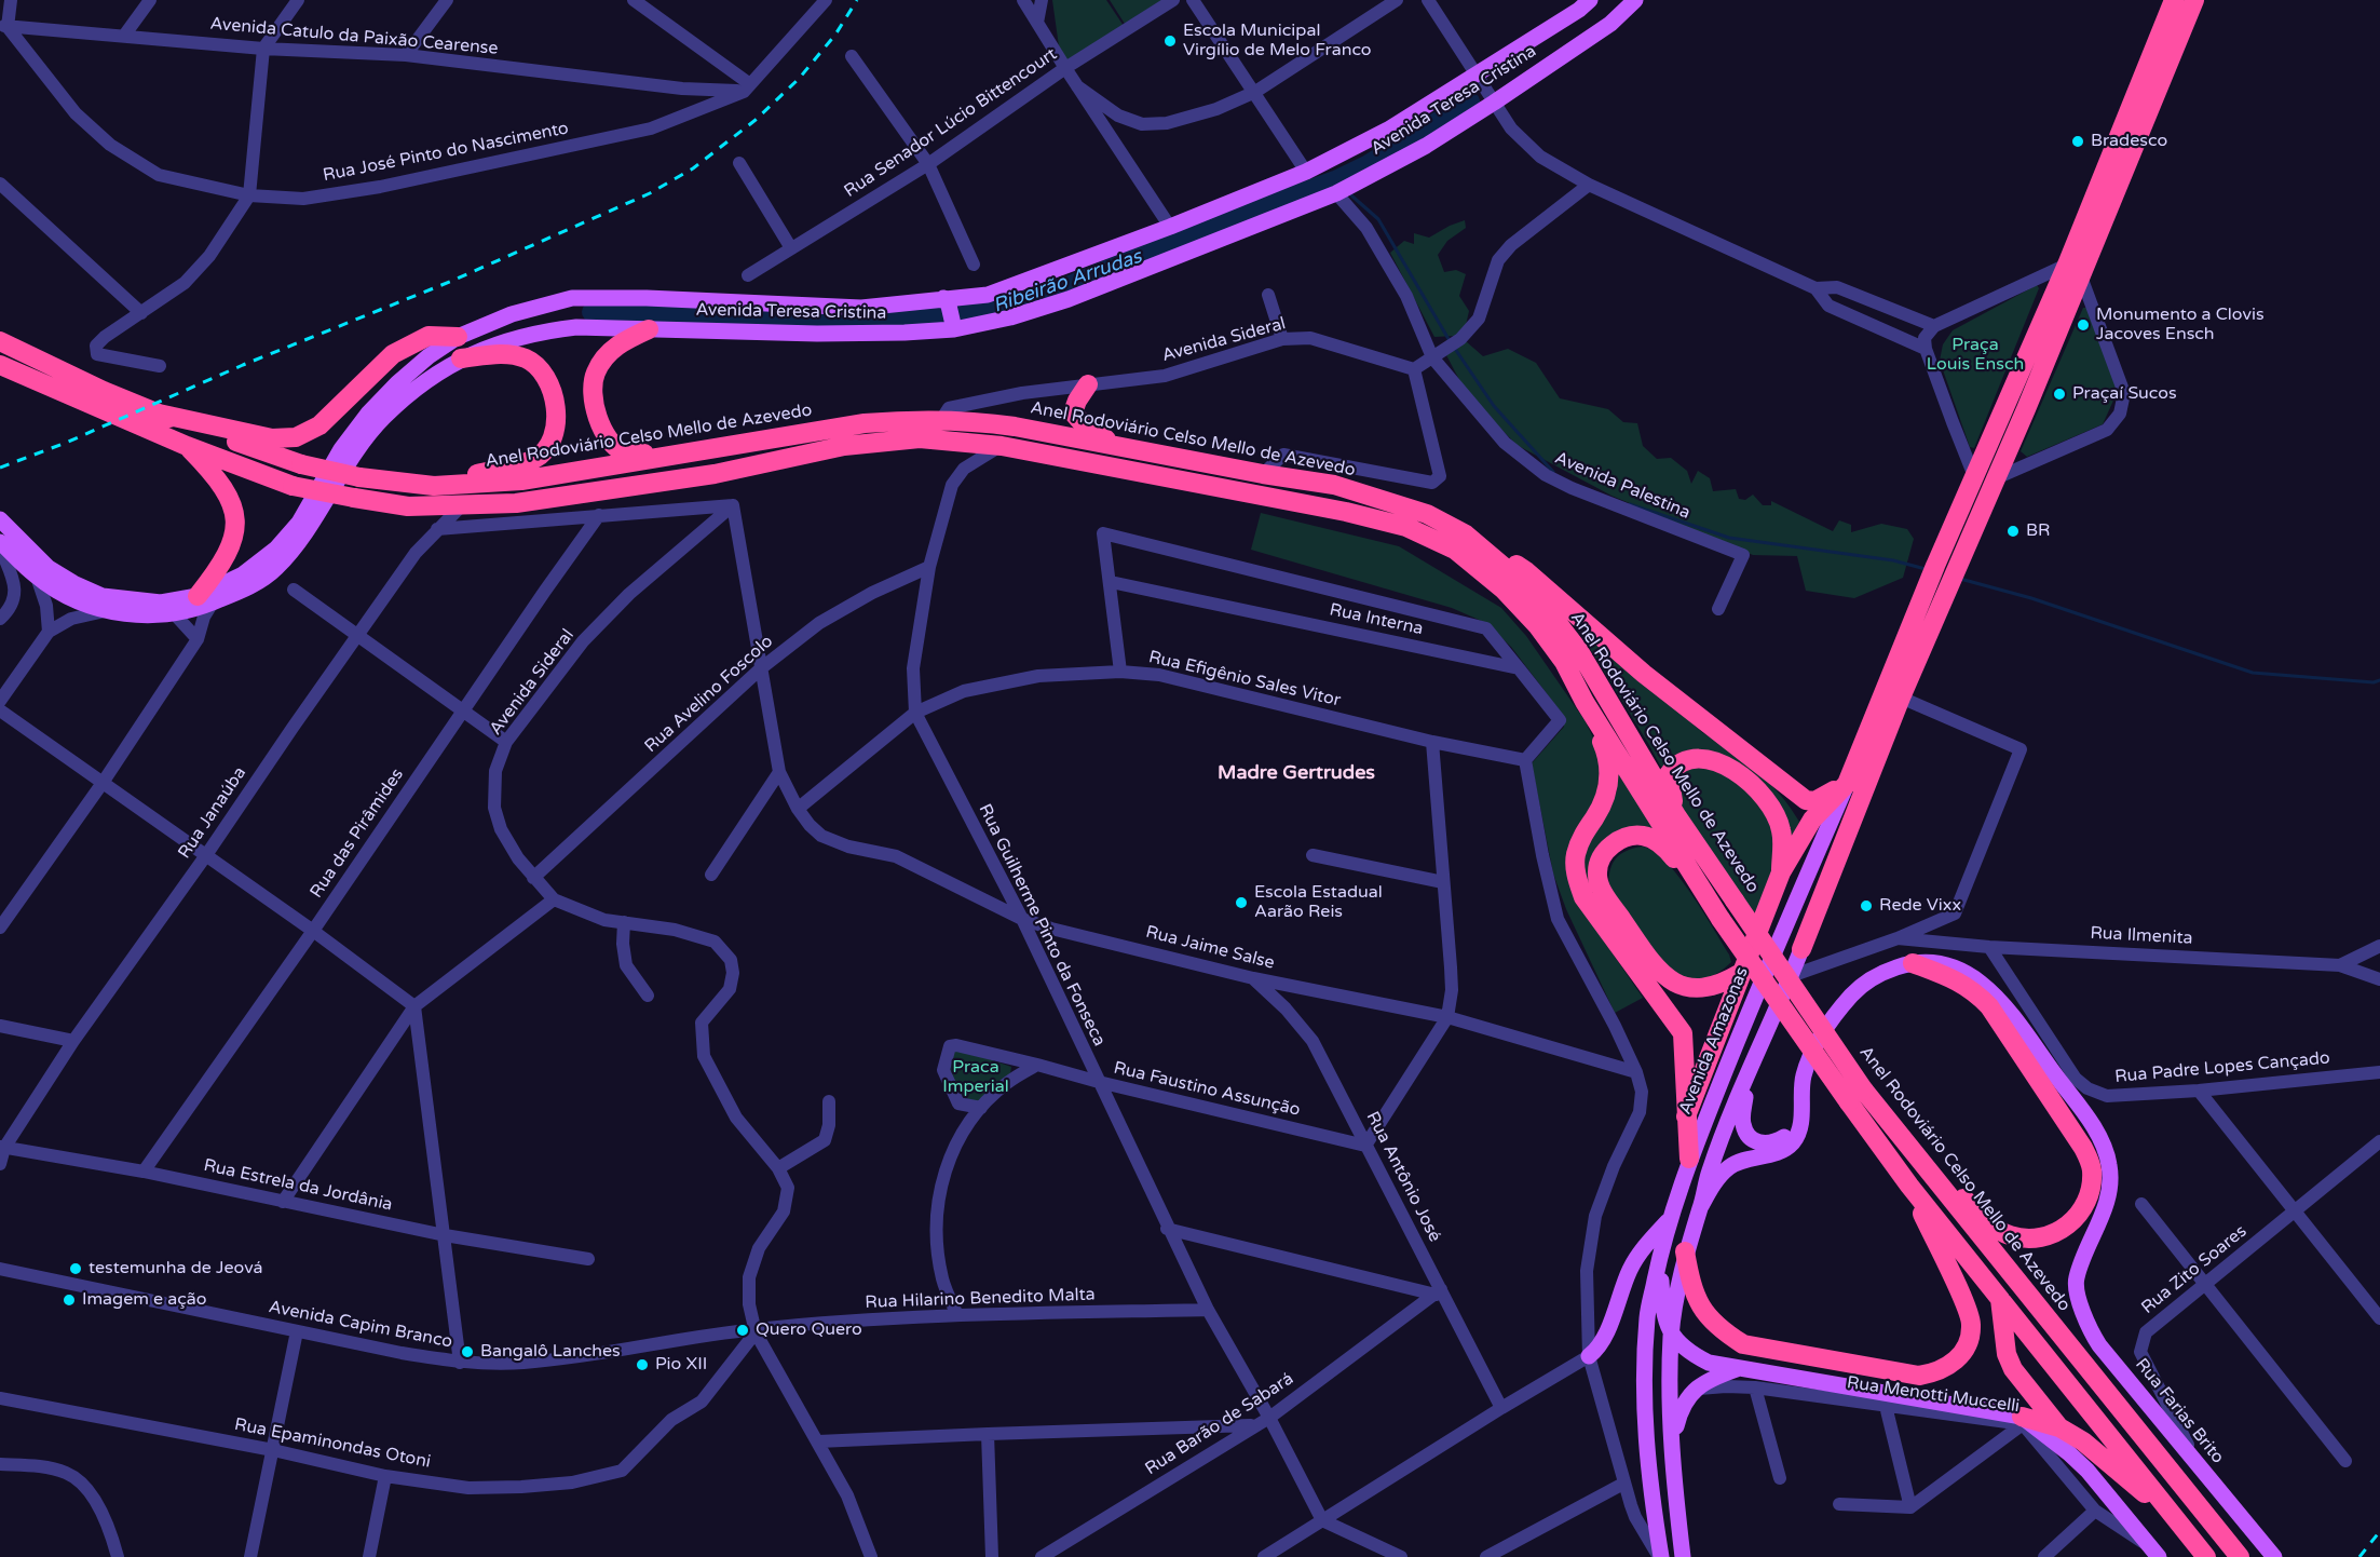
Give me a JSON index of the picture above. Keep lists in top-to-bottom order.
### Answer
{
  "streets": {
    "highway": ["Anel Rodoviário Celso Mello de Azevedo", "Avenida Amazonas"],
    "main road": ["Avenida Teresa Cristina", "Rua Farias Brito"],
    "street": [
      "Avenida Catulo da Paixão Cearense",
      "Rua Senador Lúcio Bittencourt",
      "Rua José Pinto do Nascimento",
      "Avenida Sideral",
      "Avenida Palestina",
      "Rua Interna",
      "Rua Efigênio Sales Vitor",
      "Rua Avelino Foscolo",
      "Rua Janaúba",
      "Rua das Pirâmides",
      "Rua Guilherme Pinto da Fonseca",
      "Rua Ilmenita",
      "Rua Jaime Salse",
      "Rua Padre Lopes Cançado",
      "Rua Faustino Assunção",
      "Rua Antônio José",
      "Rua Estrela da Jordânia",
      "Rua Zito Soares",
      "Rua Hilarino Benedito Malta",
      "Avenida Capim Branco",
      "Rua Menotti Muccelli",
      "Rua Barão de Sabará",
      "Rua Epaminondas Otoni"
    ]
  },
  "crossings": [
    ["Avenida Catulo da Paixão Cearense", "Rua José Pinto do Nascimento"],
    ["Avenida Teresa Cristina", "Avenida Palestina"],
    ["Avenida Sideral", "Anel Rodoviário Celso Mello de Azevedo"],
    ["Avenida Sideral", "Rua Avelino Foscolo"],
    ["Avenida Sideral", "Rua Jaime Salse"],
    ["Avenida Sideral", "Rua Hilarino Benedito Malta"],
    ["Avenida Sideral", "Avenida Capim Branco"],
    ["Avenida Sideral", "Rua Epaminondas Otoni"],
    ["Anel Rodoviário Celso Mello de Azevedo", "Rua Janaúba"],
    ["Anel Rodoviário Celso Mello de Azevedo", "Rua Guilherme Pinto da Fonseca"],
    ["Rua Efigênio Sales Vitor", "Rua Guilherme Pinto da Fonseca"],
    ["Rua Efigênio Sales Vitor", "Rua Jaime Salse"],
    ["Rua Avelino Foscolo", "Rua Guilherme Pinto da Fonseca"],
    ["Rua Avelino Foscolo", "Rua Jaime Salse"],
    ["Rua Janaúba", "Rua Estrela da Jordânia"],
    ["Rua das Pirâmides", "Rua Estrela da Jordânia"],
    ["Rua Guilherme Pinto da Fonseca", "Rua Jaime Salse"],
    ["Rua Guilherme Pinto da Fonseca", "Rua Faustino Assunção"],
    ["Rua Guilherme Pinto da Fonseca", "Rua Hilarino Benedito Malta"],
    ["Rua Guilherme Pinto da Fonseca", "Rua Barão de Sabará"],
    ["Rua Ilmenita", "Rua Padre Lopes Cançado"],
    ["Rua Jaime Salse", "Rua Antônio José"],
    ["Rua Faustino Assunção", "Rua Antônio José"],
    ["Rua Antônio José", "Rua Barão de Sabará"],
    ["Rua Zito Soares", "Rua Farias Brito"],
    ["Rua Hilarino Benedito Malta", "Avenida Capim Branco"],
    ["Rua Hilarino Benedito Malta", "Rua Epaminondas Otoni"],
    ["Avenida Capim Branco", "Rua Epaminondas Otoni"]
  ],
  "districts": ["Madre Gertrudes"],
  "water": ["Ribeirão Arrudas"],
  "parks": ["Praça Louis Ensch", "Praca Imperial"],
  "places": [
    "Escola Municipal Virgílio de Melo Franco",
    "Bradesco",
    "Monumento a Clovis Jacoves Ensch",
    "Praçaí Sucos",
    "BR",
    "Escola Estadual Aarão Reis",
    "Rede Vixx",
    "testemunha de Jeová",
    "Imagem e ação",
    "Quero Quero",
    "Bangalô Lanches",
    "Pio XII"
  ]
}
